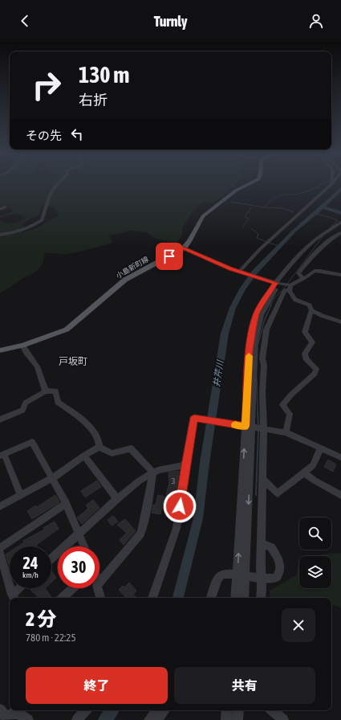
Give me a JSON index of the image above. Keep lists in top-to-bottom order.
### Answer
{
  "streets": {
    "main road": ["小島新町線"]
  },
  "districts": ["戸坂町"],
  "water": ["井芹川"],
  "house_numbers": ["3"],
  "page": {
    "header": "Turnly",
    "turn": ["130 m", "右折"],
    "then": "その先",
    "speed": "24 km/h",
    "limit": "30",
    "heading": ["2 分", "780 m · 22:25"],
    "buttons": ["終了", "共有"]
  }
}
